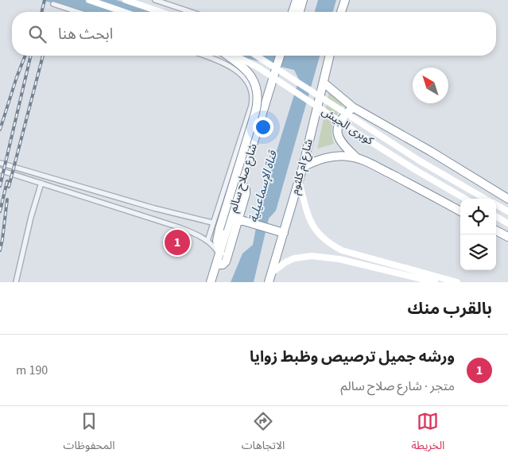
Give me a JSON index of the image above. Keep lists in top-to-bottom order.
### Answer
{
  "streets": {
    "highway": ["شارع ام كلثوم", "شارع صلاح سالم"],
    "main road": ["كوبرى الجيش"]
  },
  "water": ["قناة الإسماعيلية"],
  "north": "top left",
  "page": {
    "search": "ابحث هنا",
    "pins": "1",
    "heading": "بالقرب منك",
    "list": [
      {
        "mark": "1",
        "name": "ورشه جميل ترصيص وظبط زوايا",
        "note": "متجر · شارع صلاح سالم",
        "value": "190 m"
      }
    ],
    "nav": ["الخريطة", "الاتجاهات", "المحفوظات"]
  }
}
